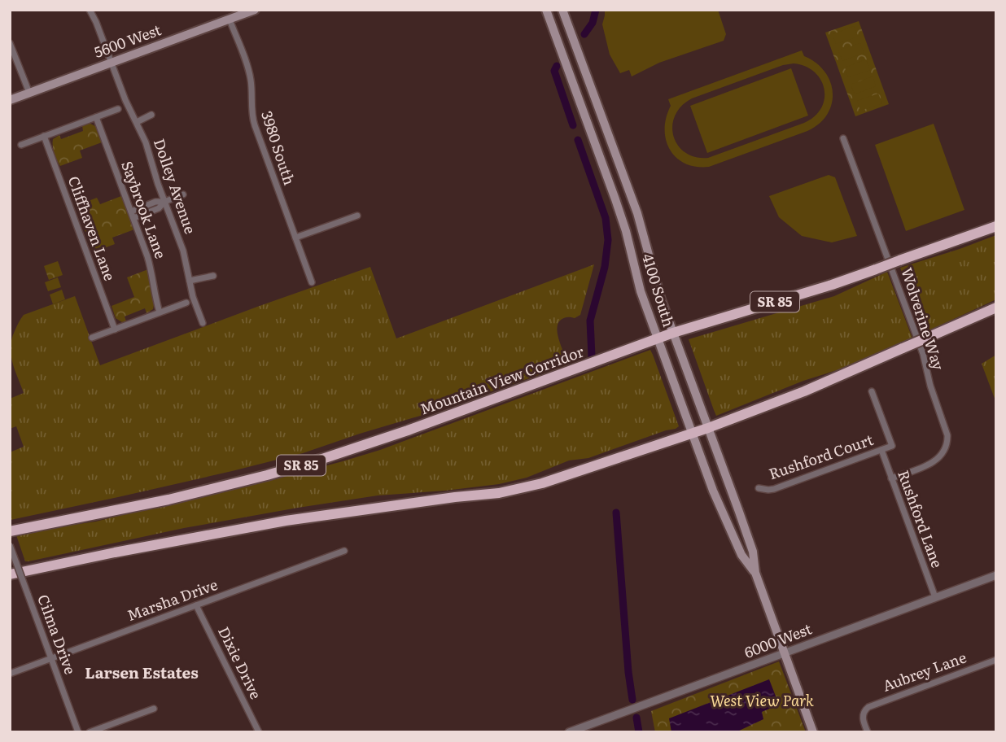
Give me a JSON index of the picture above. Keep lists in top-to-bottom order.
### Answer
{
  "streets": {
    "highway": ["SR 85", "Mountain View Corridor"],
    "main road": ["5600 West", "4100 South"],
    "street": [
      "3980 South",
      "Dolley Avenue",
      "Saybrook Lane",
      "Cliffhaven Lane",
      "Wolverine Way",
      "Rushford Court",
      "Rushford Lane",
      "Marsha Drive",
      "Cilma Drive",
      "6000 West",
      "Dixie Drive",
      "Aubrey Lane"
    ]
  },
  "crossings": [
    ["5600 West", "3980 South"],
    ["5600 West", "Dolley Avenue"],
    ["4100 South", "Mountain View Corridor"],
    ["4100 South", "6000 West"],
    ["Wolverine Way", "Rushford Lane"],
    ["Rushford Court", "Rushford Lane"],
    ["Rushford Lane", "6000 West"],
    ["Marsha Drive", "Cilma Drive"],
    ["Marsha Drive", "Dixie Drive"]
  ],
  "districts": ["Larsen Estates"],
  "parks": ["West View Park"]
}
